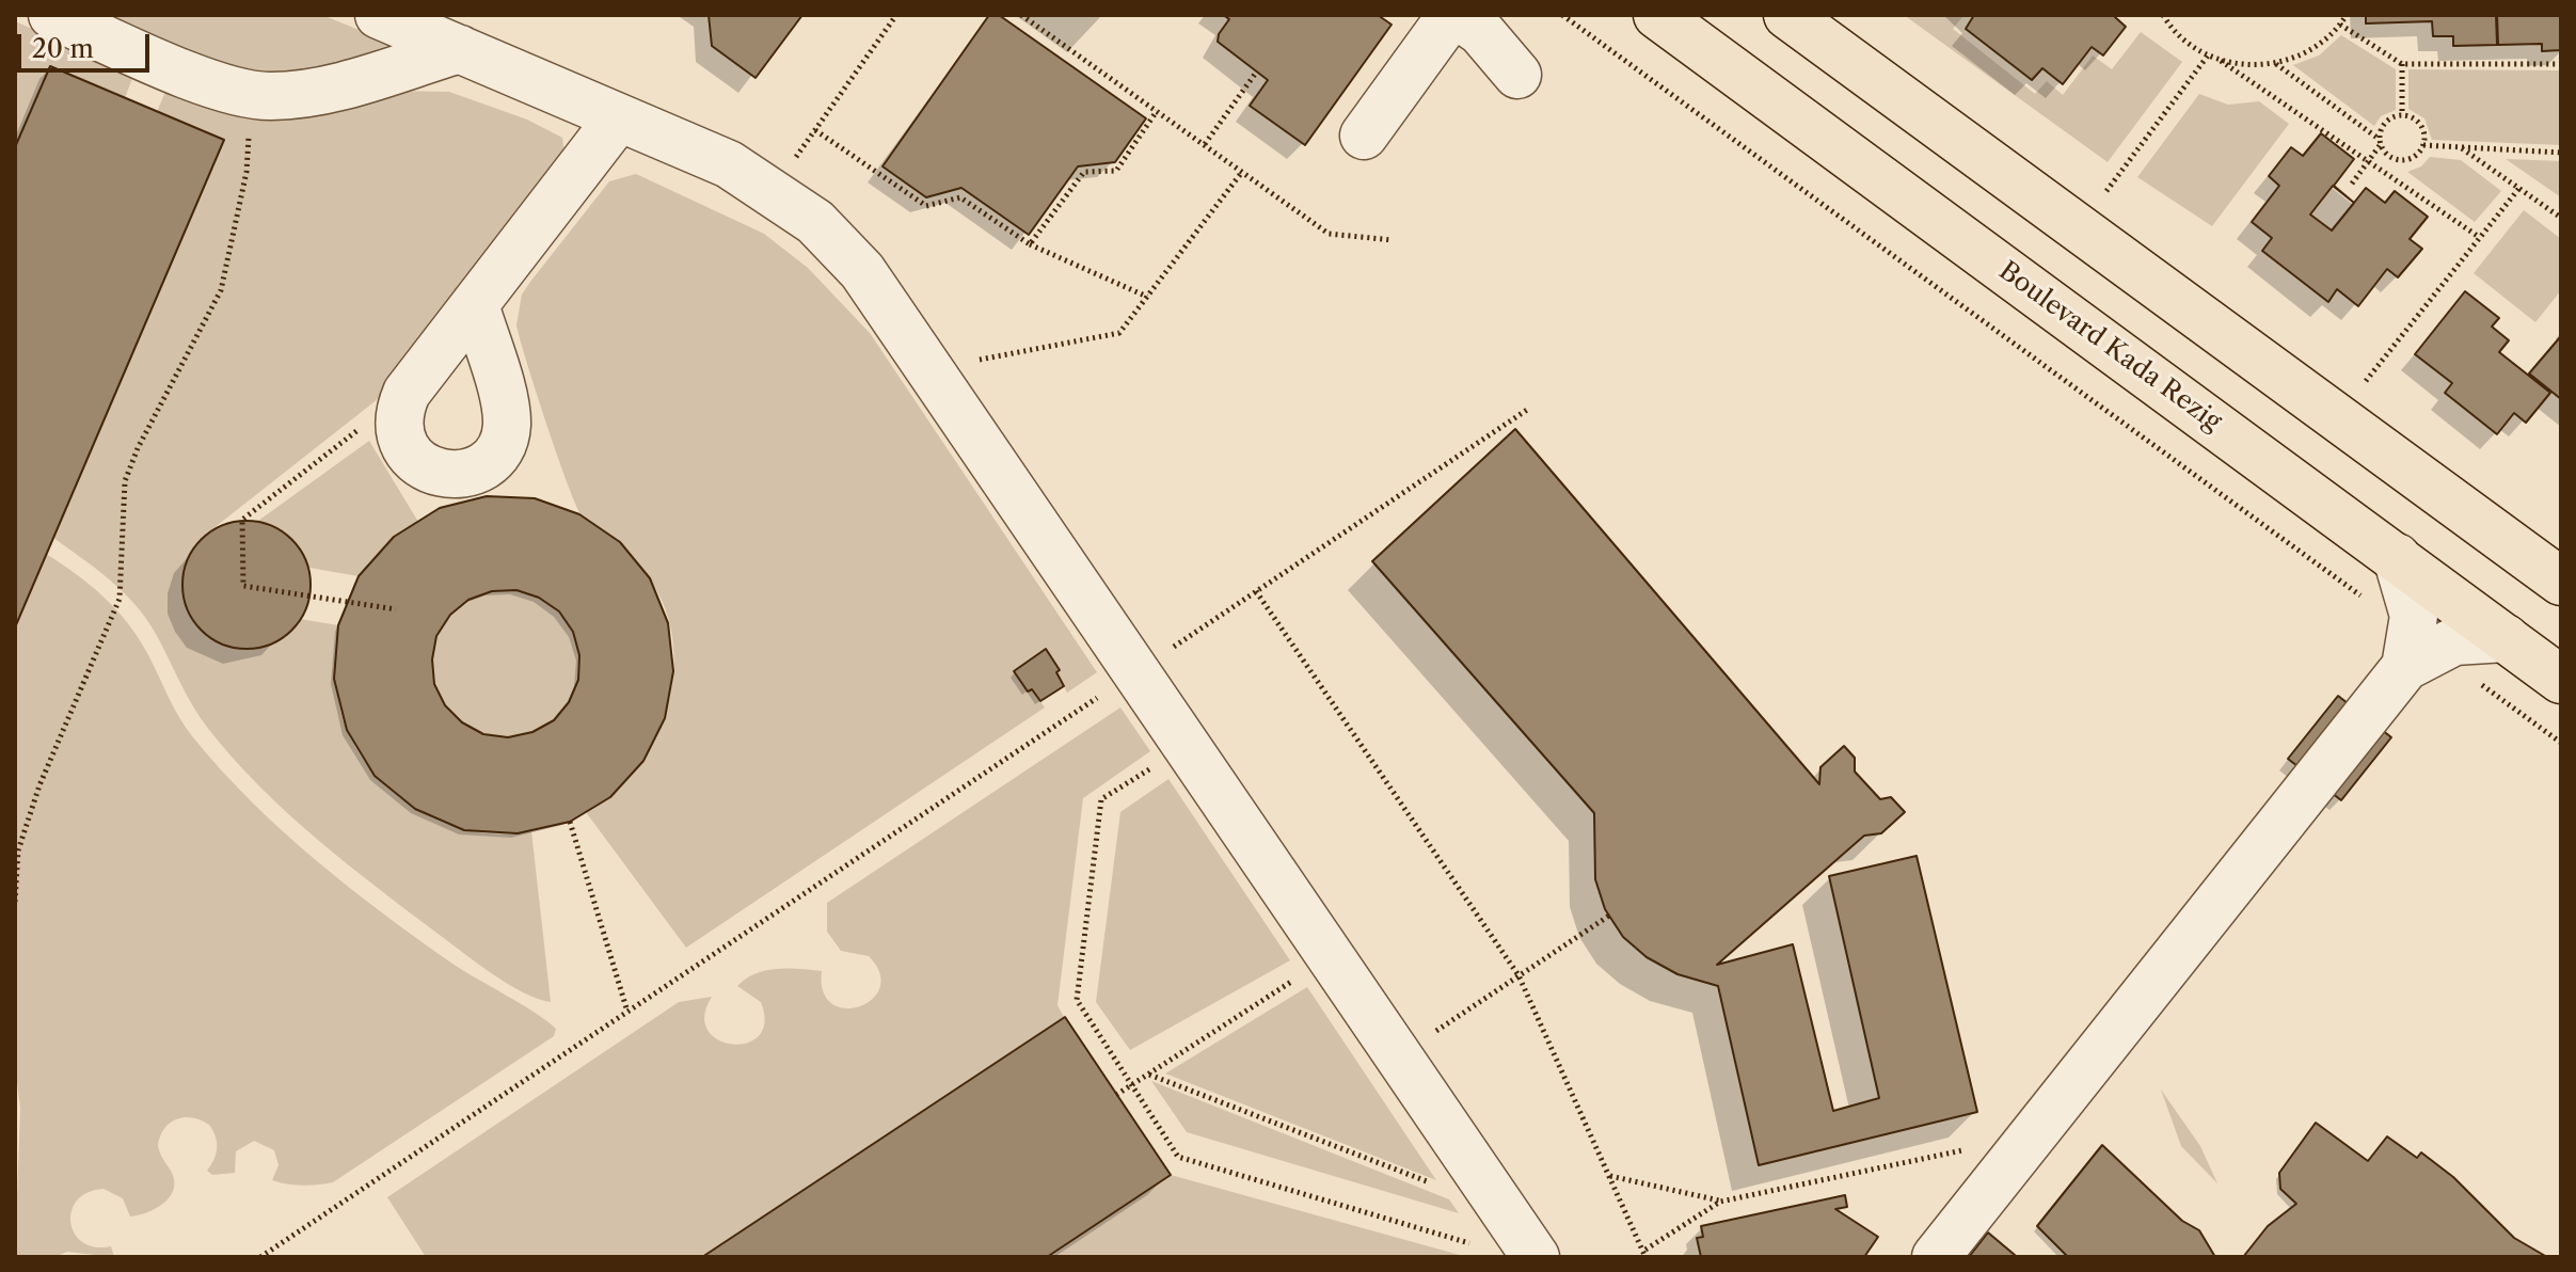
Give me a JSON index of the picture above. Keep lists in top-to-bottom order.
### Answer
{
  "streets": {
    "main road": ["Boulevard Kada Rezig"]
  },
  "scale_bar": "20 m"
}
